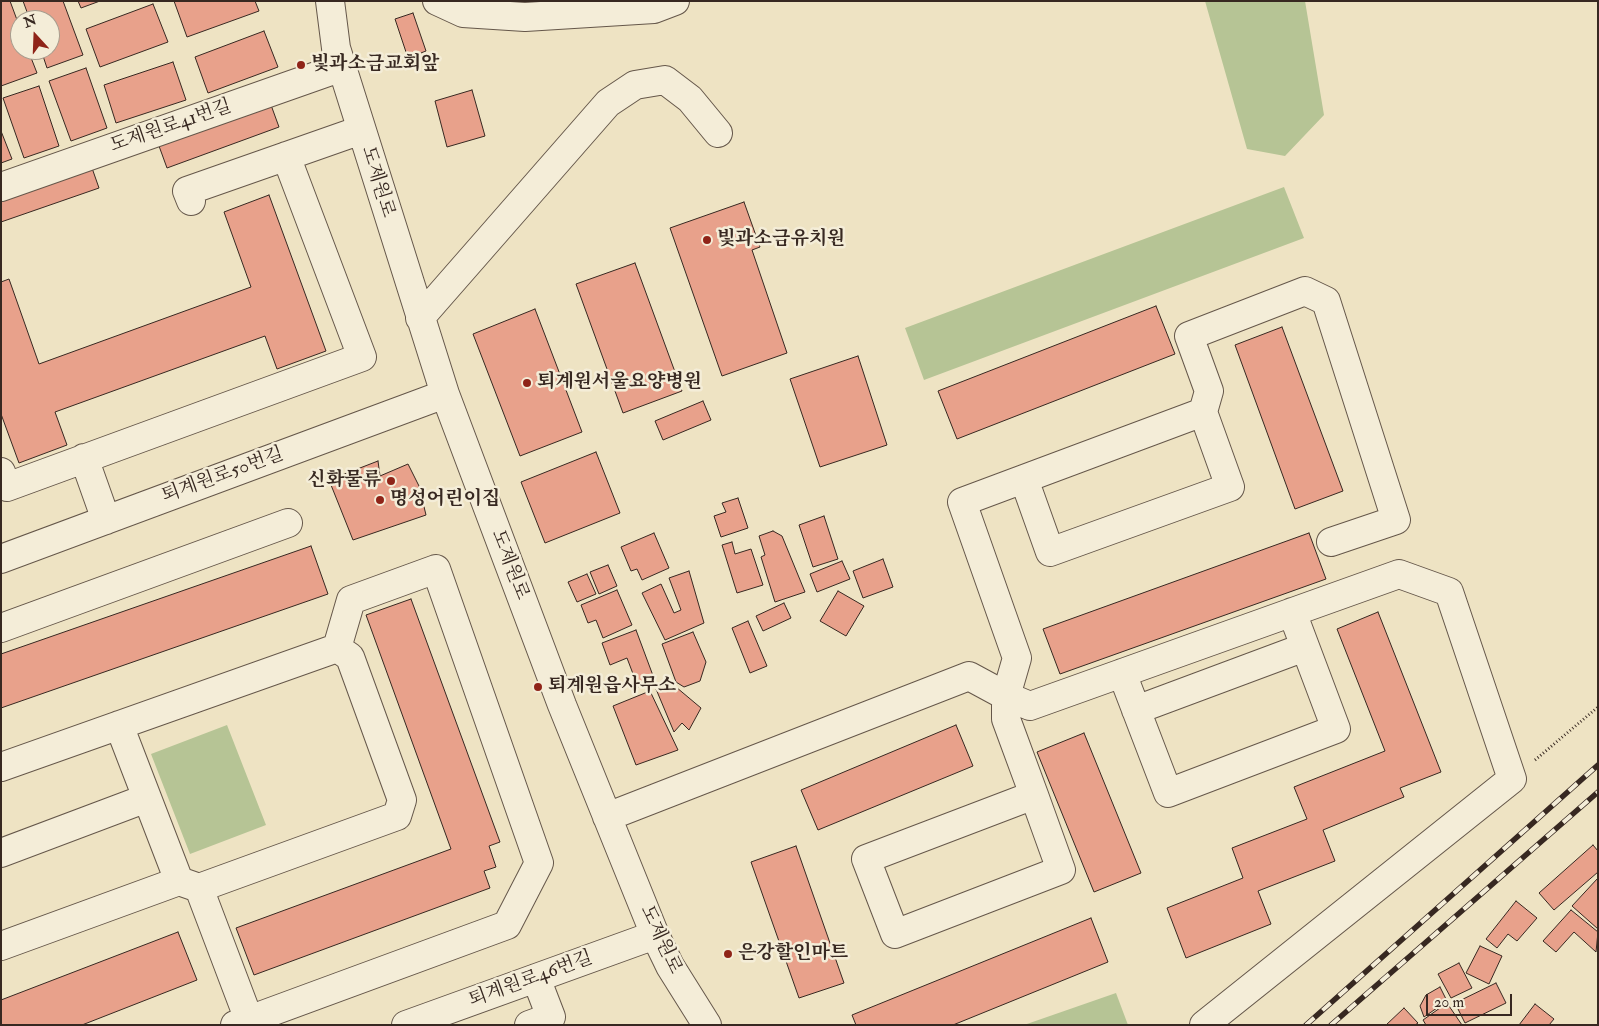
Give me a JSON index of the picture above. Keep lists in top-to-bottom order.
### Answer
{
  "streets": {
    "street": [
      "도제원로41번길",
      "도제원로",
      "퇴계원로50번길",
      "퇴계원로46번길"
    ]
  },
  "crossings": [
    ["도제원로41번길", "도제원로"],
    ["도제원로", "퇴계원로50번길"],
    ["도제원로", "퇴계원로46번길"]
  ],
  "places": [
    "빛과소금교회앞",
    "빛과소금유치원",
    "퇴계원서울요양병원",
    "신화물류",
    "명성어린이집",
    "퇴계원읍사무소",
    "은강할인마트"
  ],
  "scale_bar": "20 m",
  "north": "top"
}
